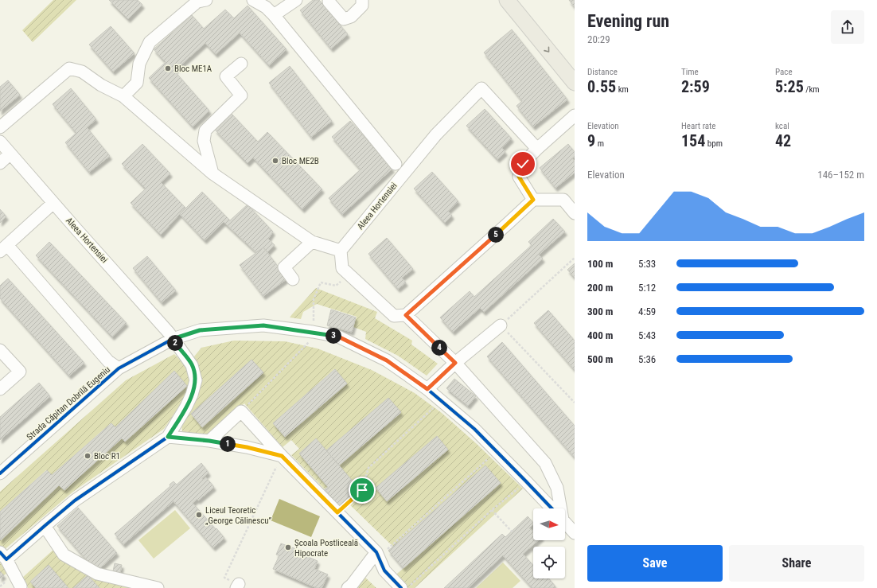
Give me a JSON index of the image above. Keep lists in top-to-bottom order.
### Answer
{
  "streets": {
    "street": ["Aleea Hortensiei", "Strada Căpitan Dobrilă Eugeniu"]
  },
  "crossings": [
    ["Aleea Hortensiei", "Strada Căpitan Dobrilă Eugeniu"]
  ],
  "places": [
    "Bloc ME1A",
    "Bloc ME2B",
    "Bloc R1",
    "Liceul Teoretic „George Călinescu”",
    "Școala Postliceală Hipocrate"
  ],
  "north": "right",
  "page": {
    "heading": ["Evening run", "20:29"],
    "stats": [
      ["Distance", "0.55 km"],
      ["Time", "2:59"],
      ["Pace", "5:25 /km"],
      ["Elevation", "9 m"],
      ["Heart rate", "154 bpm"],
      ["kcal", "42"]
    ],
    "chart": ["Elevation", "146–152 m"],
    "pins": [
      "5",
      "3",
      "2",
      "4",
      "1"
    ],
    "list": [
      {
        "name": "100 m",
        "note": "5:33"
      },
      {
        "name": "200 m",
        "note": "5:12"
      },
      {
        "name": "300 m",
        "note": "4:59"
      },
      {
        "name": "400 m",
        "note": "5:43"
      },
      {
        "name": "500 m",
        "note": "5:36"
      }
    ],
    "buttons": ["Save", "Share"]
  }
}
